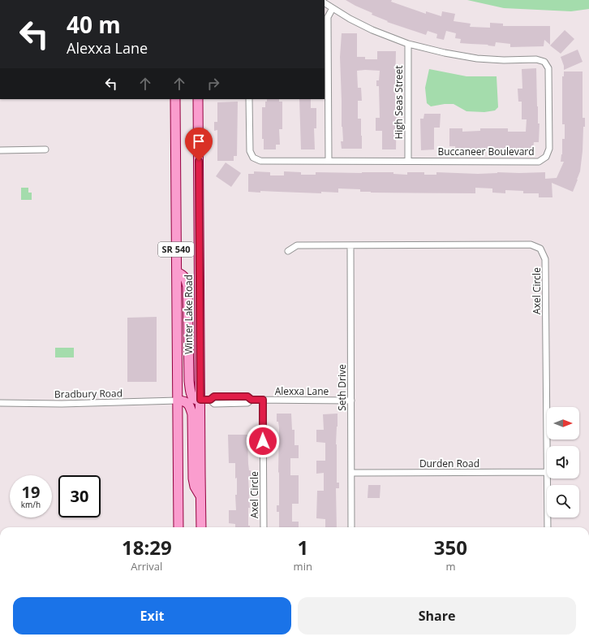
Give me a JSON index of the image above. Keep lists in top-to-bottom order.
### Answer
{
  "streets": {
    "main road": ["SR 540", "Winter Lake Road"],
    "street": [
      "High Seas Street",
      "Buccaneer Boulevard",
      "Axel Circle",
      "Seth Drive",
      "Alexxa Lane",
      "Bradbury Road",
      "Durden Road"
    ]
  },
  "crossings": [
    ["High Seas Street", "Buccaneer Boulevard"],
    ["Axel Circle", "Seth Drive"],
    ["Axel Circle", "Alexxa Lane"],
    ["Axel Circle", "Durden Road"],
    ["Winter Lake Road", "Alexxa Lane"],
    ["Winter Lake Road", "Bradbury Road"],
    ["Seth Drive", "Alexxa Lane"],
    ["Seth Drive", "Durden Road"]
  ],
  "north": "right",
  "page": {
    "turn": ["40 m", "Alexxa Lane"],
    "speed": "19 km/h",
    "limit": "30",
    "eta": [
      "18:29",
      "Arrival",
      "1",
      "min",
      "350",
      "m"
    ],
    "buttons": ["Exit", "Share"]
  }
}
